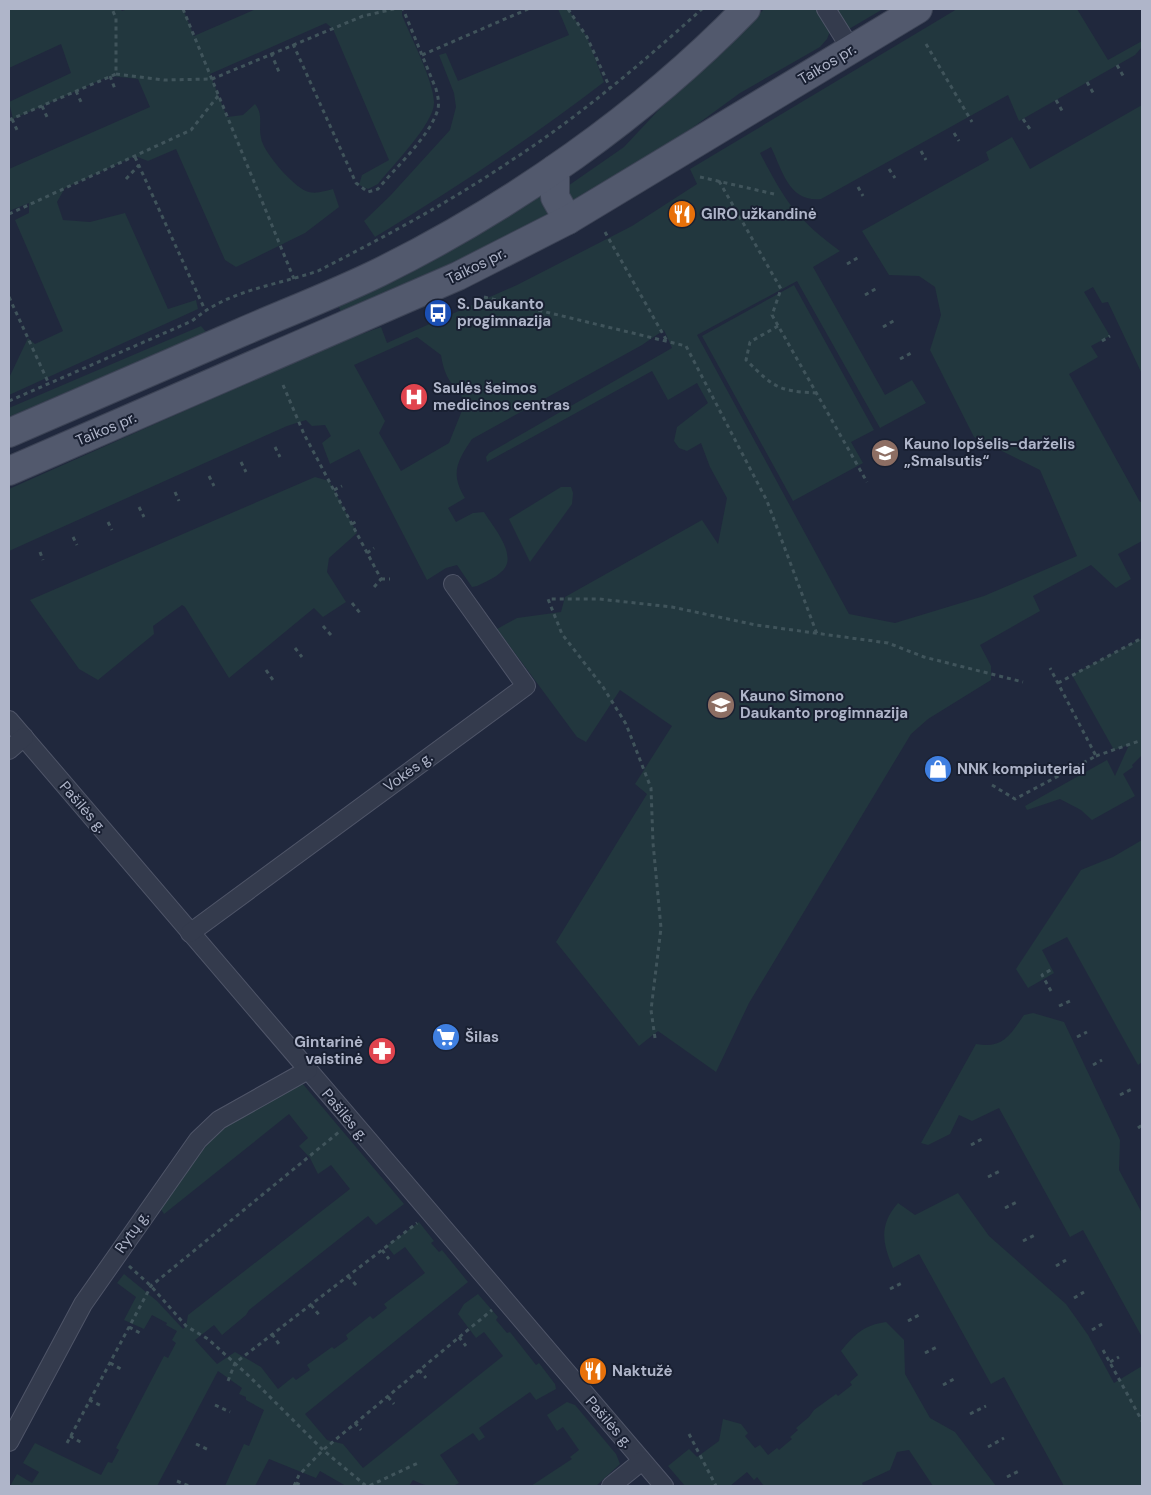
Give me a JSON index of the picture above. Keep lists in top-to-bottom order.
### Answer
{
  "streets": {
    "main road": ["Taikos pr."],
    "street": ["Vokės g.", "Pašilės g.", "Rytų g."]
  },
  "crossings": [
    ["Vokės g.", "Pašilės g."],
    ["Pašilės g.", "Rytų g."]
  ],
  "places": {
    "restaurant": ["GIRO užkandinė", "Naktužė"],
    "bus stop": ["S. Daukanto progimnazija"],
    "hospital": ["Saulės šeimos medicinos centras"],
    "school or university": ["Kauno lopšelis-darželis „Smalsutis“", "Kauno Simono Daukanto progimnazija"],
    "shop": ["NNK kompiuteriai"],
    "supermarket": ["Šilas"],
    "pharmacy": ["Gintarinė vaistinė"]
  }
}
